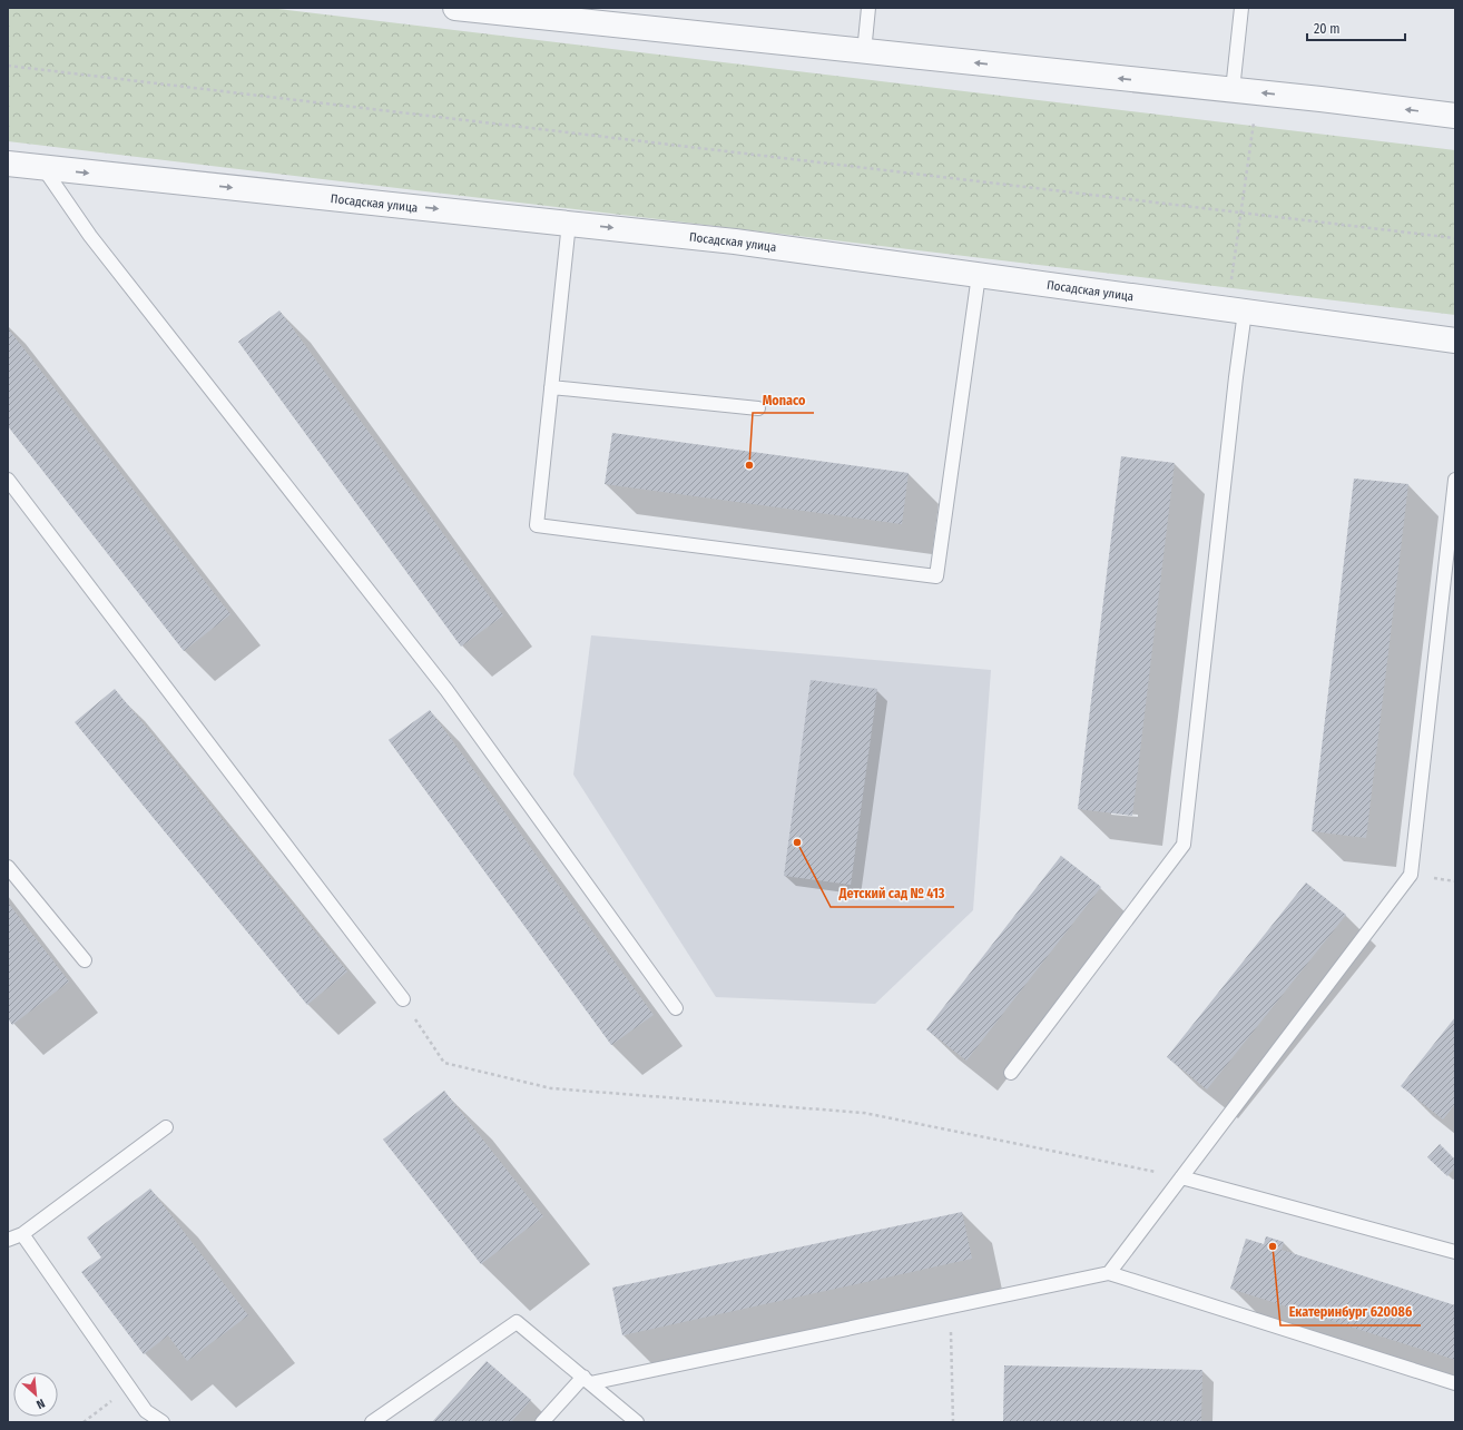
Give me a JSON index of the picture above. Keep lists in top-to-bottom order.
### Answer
{
  "streets": {
    "street": ["Посадская улица"]
  },
  "places": ["Monaco", "Детский сад № 413", "Екатеринбург 620086"],
  "scale_bar": "20 m",
  "north": "bottom right"
}
